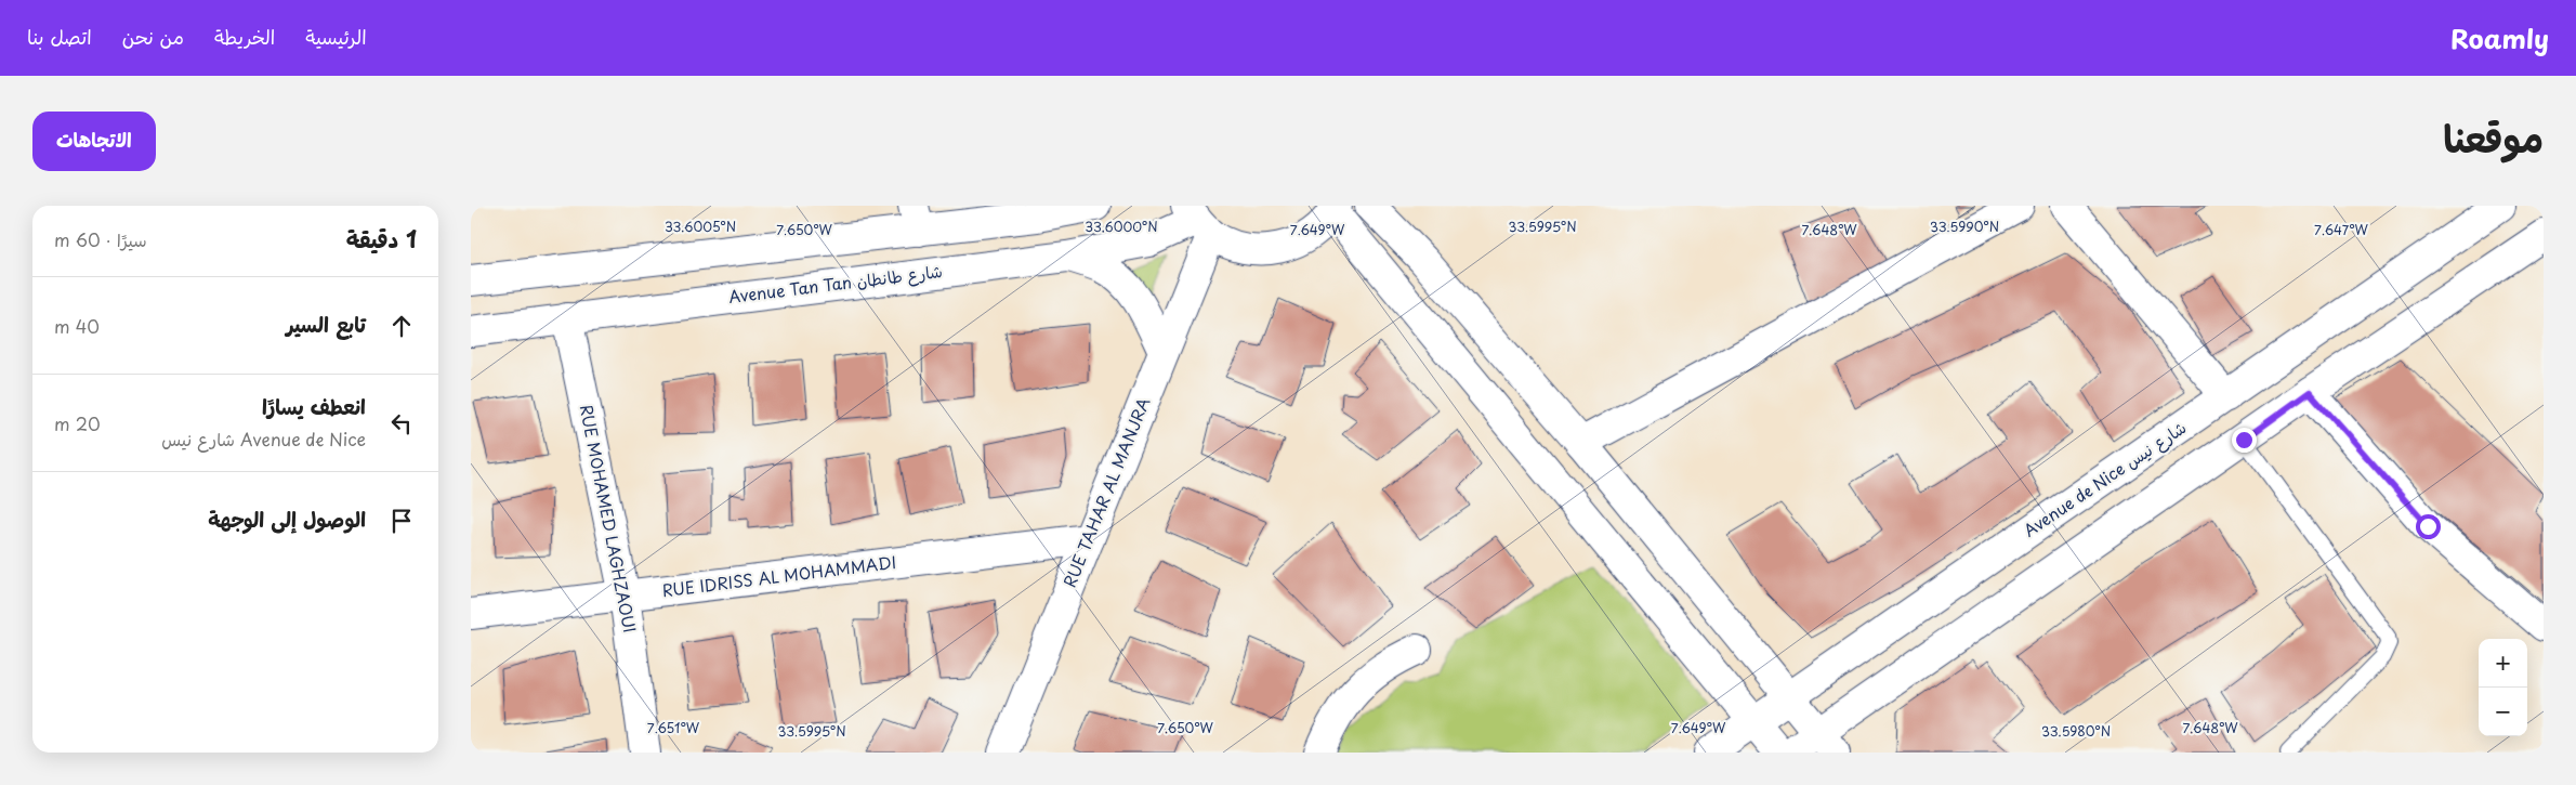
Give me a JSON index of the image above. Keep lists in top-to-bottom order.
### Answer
{
  "streets": {
    "street": [
      "Avenue Tan Tan شارع طانطان",
      "Avenue de Nice شارع نيس",
      "RUE TAHAR AL MANJRA",
      "RUE MOHAMED LAGHZAOUI",
      "RUE IDRISS AL MOHAMMADI"
    ]
  },
  "crossings": [
    ["Avenue Tan Tan شارع طانطان", "RUE TAHAR AL MANJRA"],
    ["Avenue Tan Tan شارع طانطان", "RUE MOHAMED LAGHZAOUI"],
    ["RUE TAHAR AL MANJRA", "RUE IDRISS AL MOHAMMADI"],
    ["RUE MOHAMED LAGHZAOUI", "RUE IDRISS AL MOHAMMADI"]
  ],
  "page": {
    "header": "Roamly",
    "nav": [
      "الرئيسية",
      "الخريطة",
      "من نحن",
      "اتصل بنا"
    ],
    "title": "موقعنا",
    "buttons": "الاتجاهات",
    "heading": ["1 دقيقة", "سيرًا · 60 m"],
    "list": [
      ["تابع السير", "40 m"],
      ["انعطف يسارًا", "Avenue de Nice شارع نيس", "20 m"],
      "الوصول إلى الوجهة"
    ],
    "map_buttons": ["+", "−"]
  },
  "coordinates": [
    "33.6005°N",
    "33.6000°N",
    "33.5995°N",
    "33.5990°N",
    "7.650°W",
    "7.649°W",
    "7.648°W",
    "7.647°W",
    "7.651°W",
    "33.5980°N"
  ]
}
